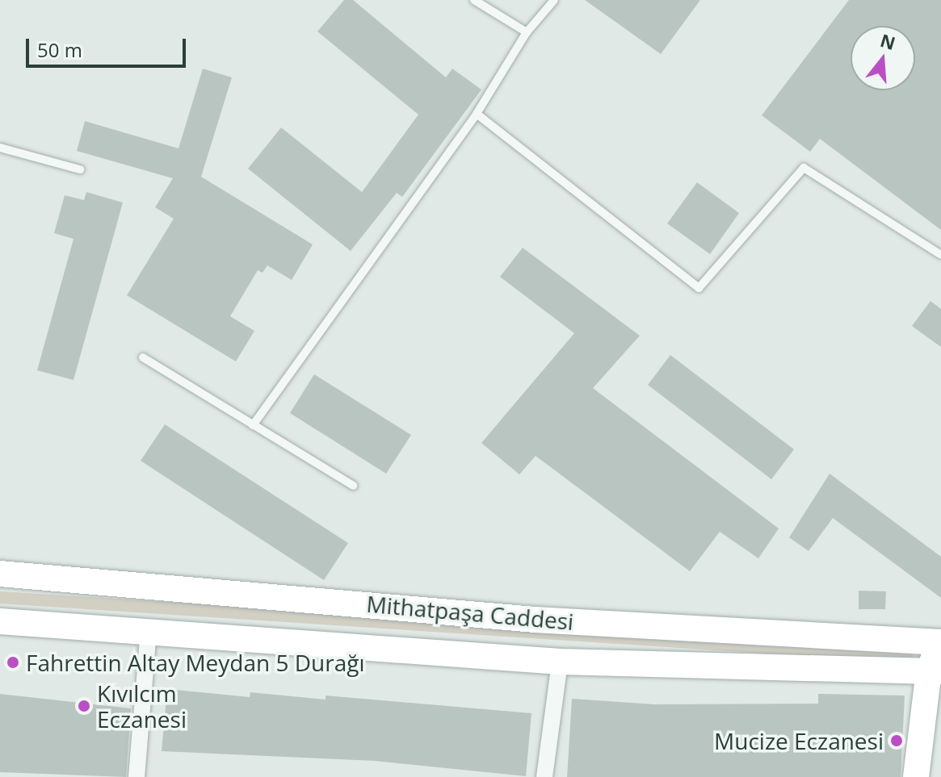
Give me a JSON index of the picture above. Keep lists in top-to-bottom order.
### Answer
{
  "streets": {
    "main road": ["Mithatpaşa Caddesi"]
  },
  "places": ["Fahrettin Altay Meydan 5 Durağı", "Kıvılcım Eczanesi", "Mucize Eczanesi"],
  "scale_bar": "50 m",
  "north": "top"
}
